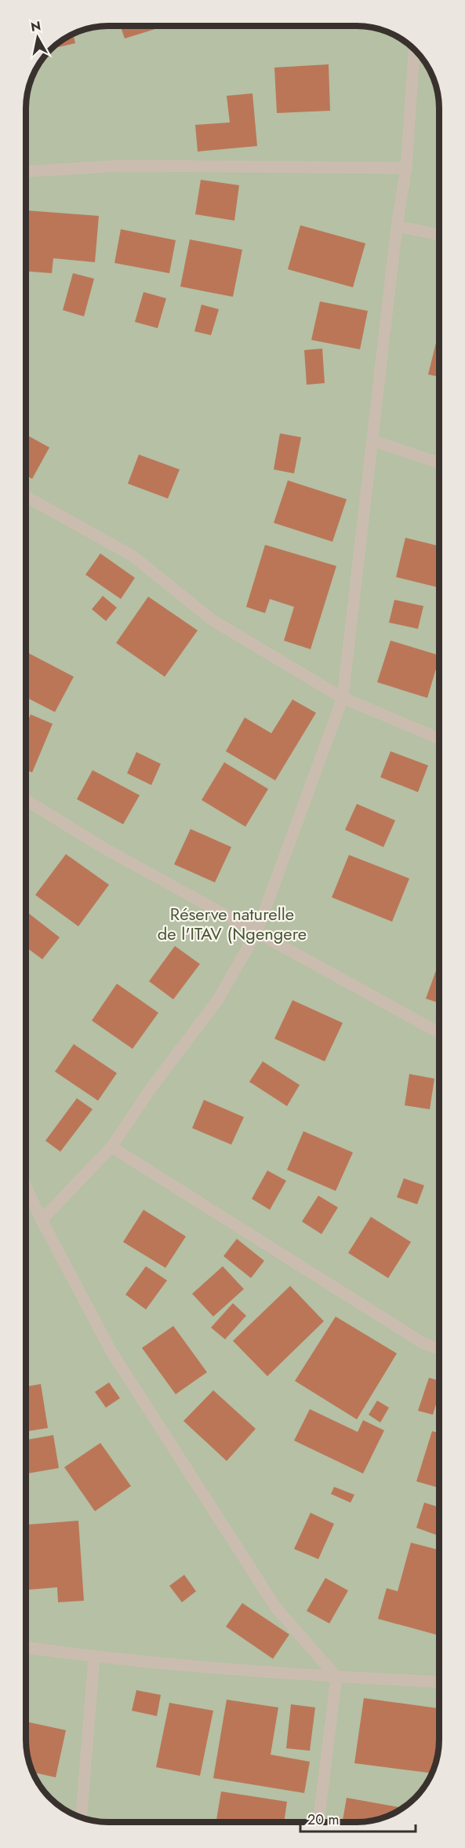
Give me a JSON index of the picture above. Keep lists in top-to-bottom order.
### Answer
{
  "parks": ["Réserve naturelle de l'ITAV (Ngengere"],
  "scale_bar": "20 m",
  "north": "top"
}
